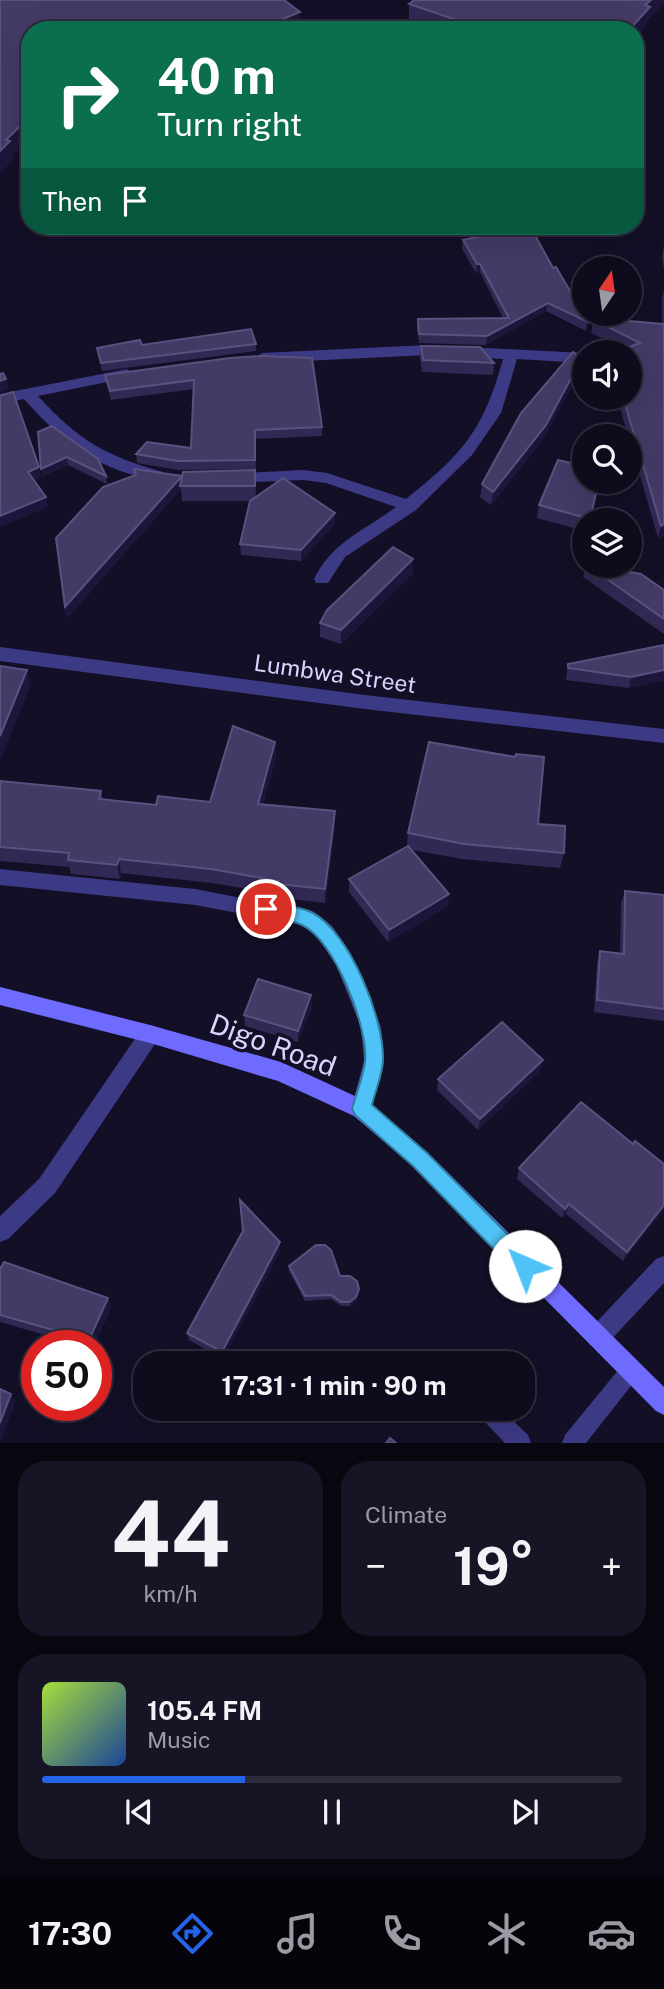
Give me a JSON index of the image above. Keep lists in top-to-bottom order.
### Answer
{
  "streets": {
    "main road": ["Digo Road"],
    "street": ["Lumbwa Street"]
  },
  "north": "top",
  "page": {
    "turn": ["40 m", "Turn right"],
    "then": "Then",
    "limit": "50",
    "trip": "17:31 · 1 min · 90 m",
    "tile": [
      ["44", "km/h"],
      "Climate"
    ],
    "heat": ["−", "19°", "+"],
    "song": ["105.4 FM", "Music"],
    "tabs": "17:30"
  }
}
